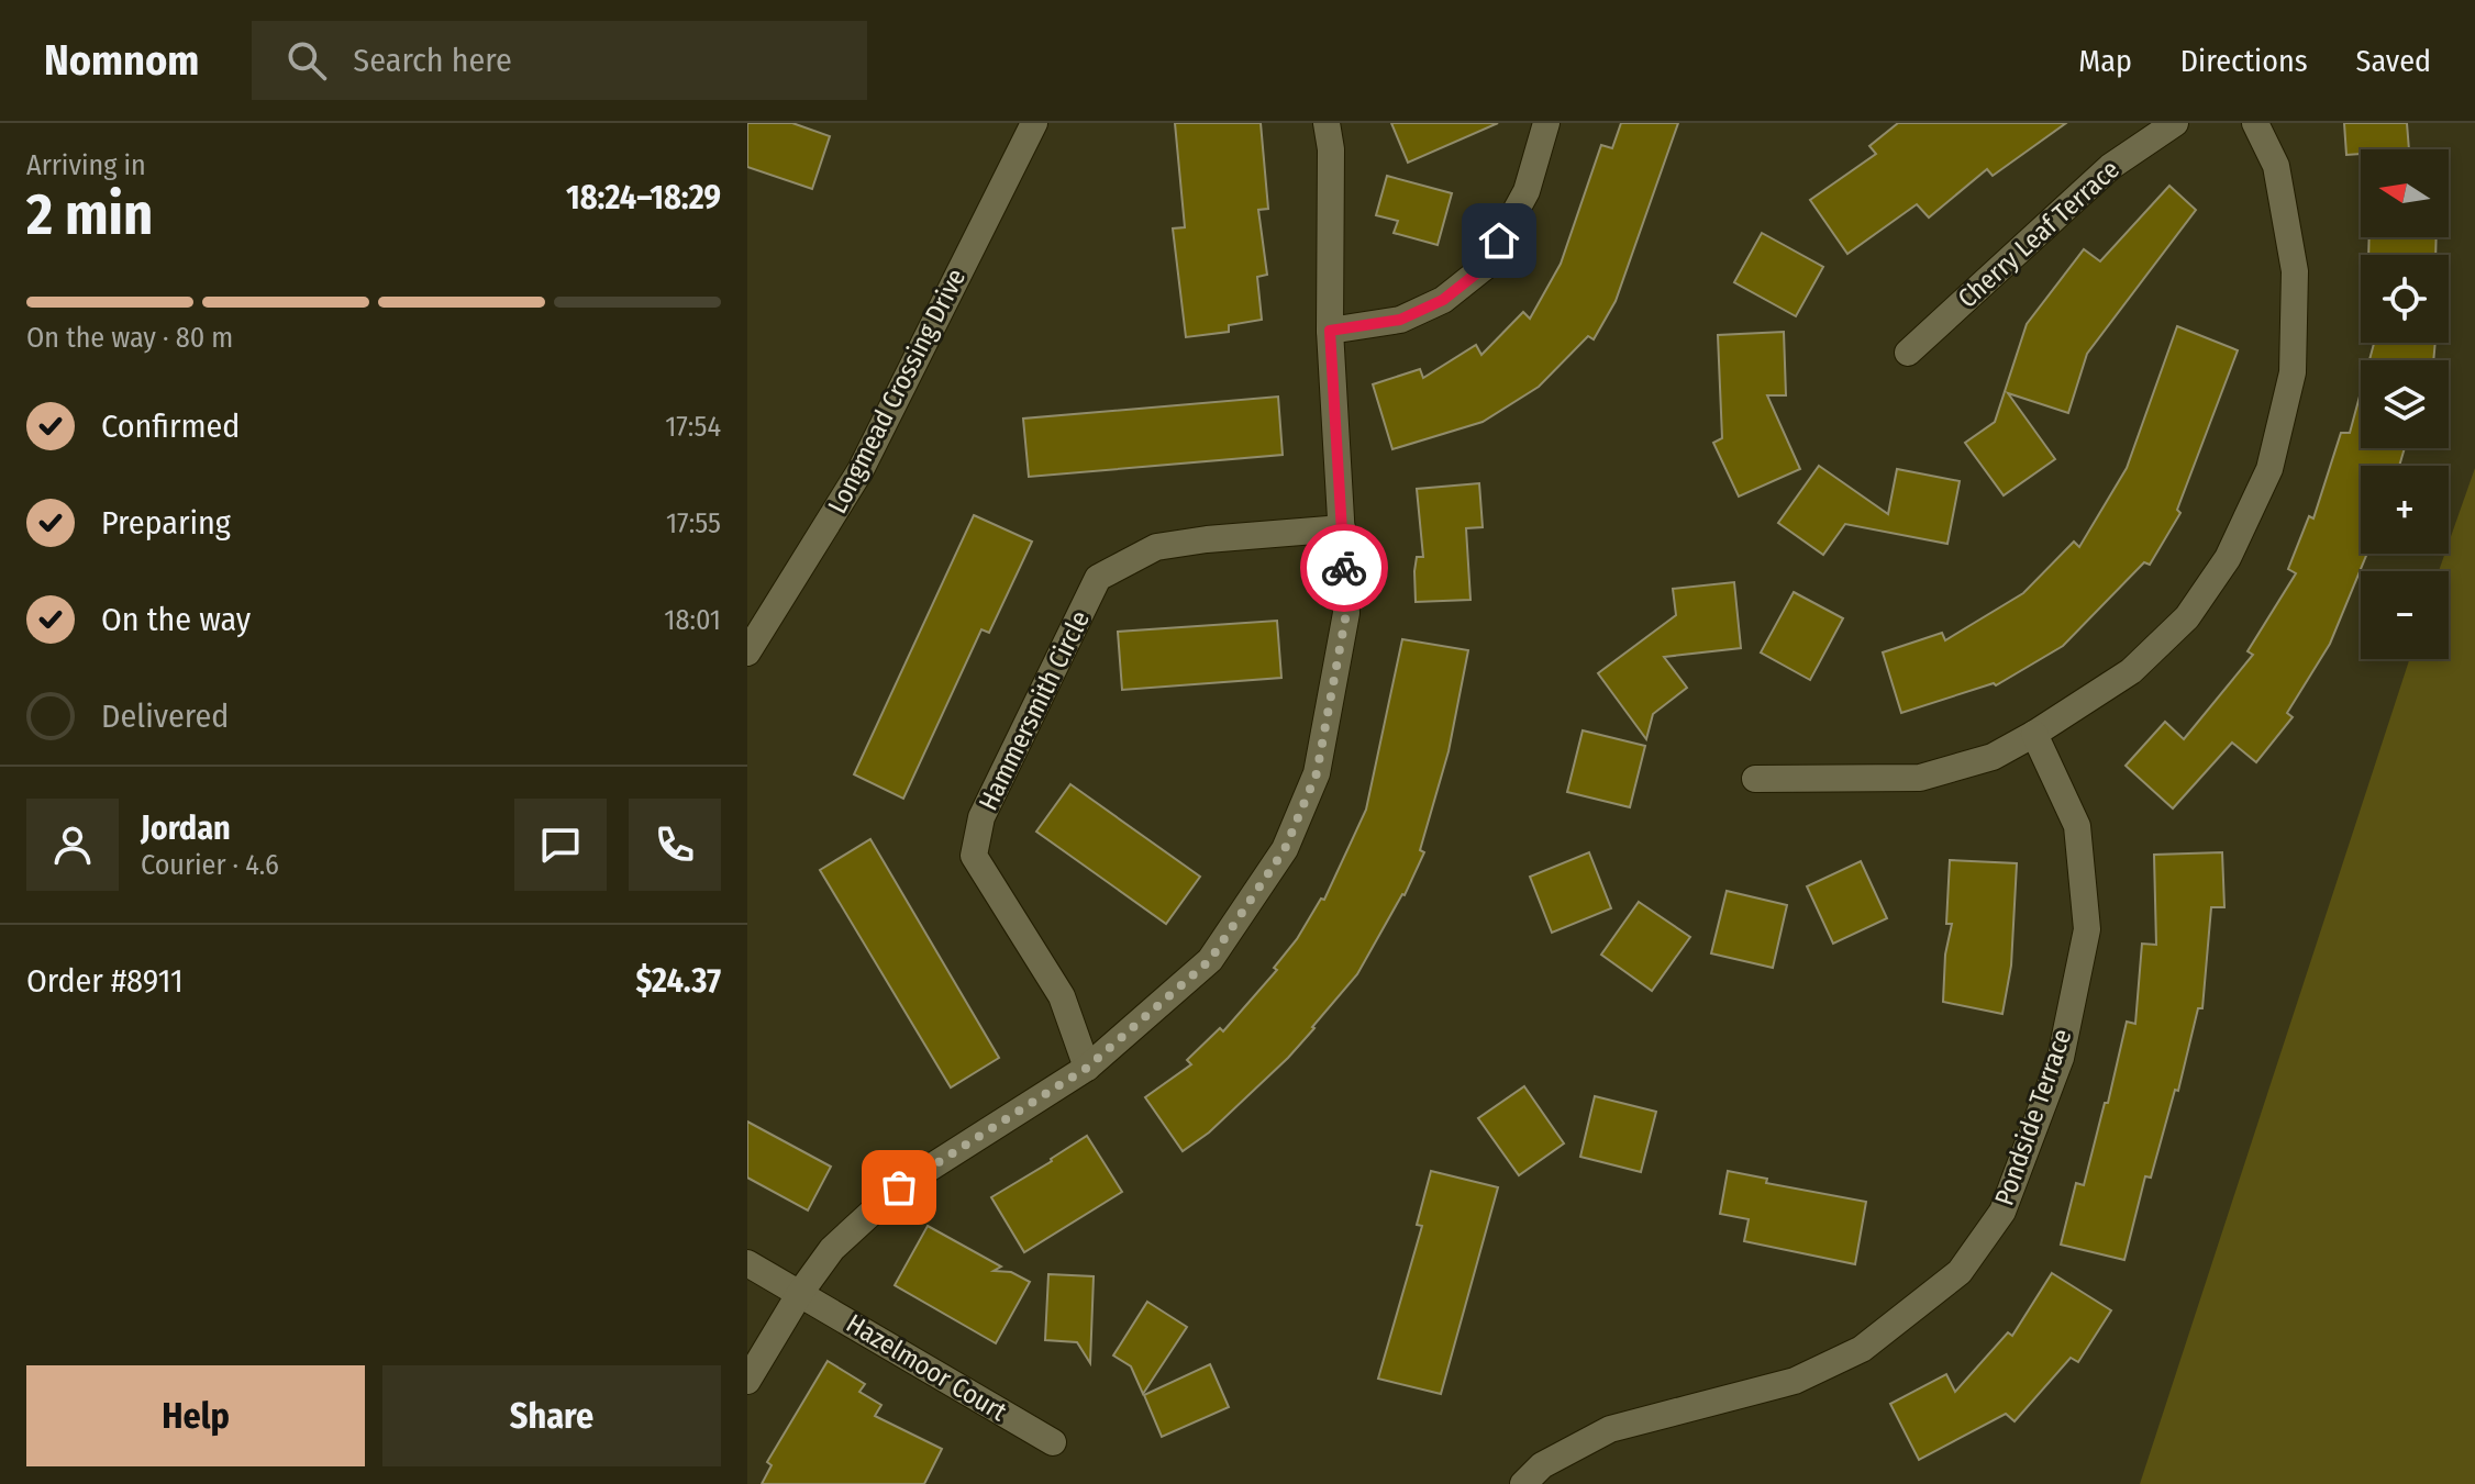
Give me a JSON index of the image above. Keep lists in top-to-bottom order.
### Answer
{
  "streets": {
    "street": [
      "Cherry Leaf Terrace",
      "Longmead Crossing Drive",
      "Hammersmith Circle",
      "Pondside Terrace",
      "Hazelmoor Court"
    ]
  },
  "north": "left",
  "page": {
    "header": "Nomnom",
    "search": "Search here",
    "nav": ["Map", "Directions", "Saved"],
    "heading": ["2 min", "Arriving in", "18:24–18:29"],
    "panel": [
      "Jordan",
      "Courier · 4.6",
      "Order #8911",
      "$24.37"
    ],
    "map_buttons": ["+", "−"],
    "bar": "On the way · 80 m",
    "list": [
      ["Confirmed", "17:54"],
      ["Preparing", "17:55"],
      ["On the way", "18:01"],
      "Delivered"
    ],
    "buttons": ["Help", "Share"]
  }
}
